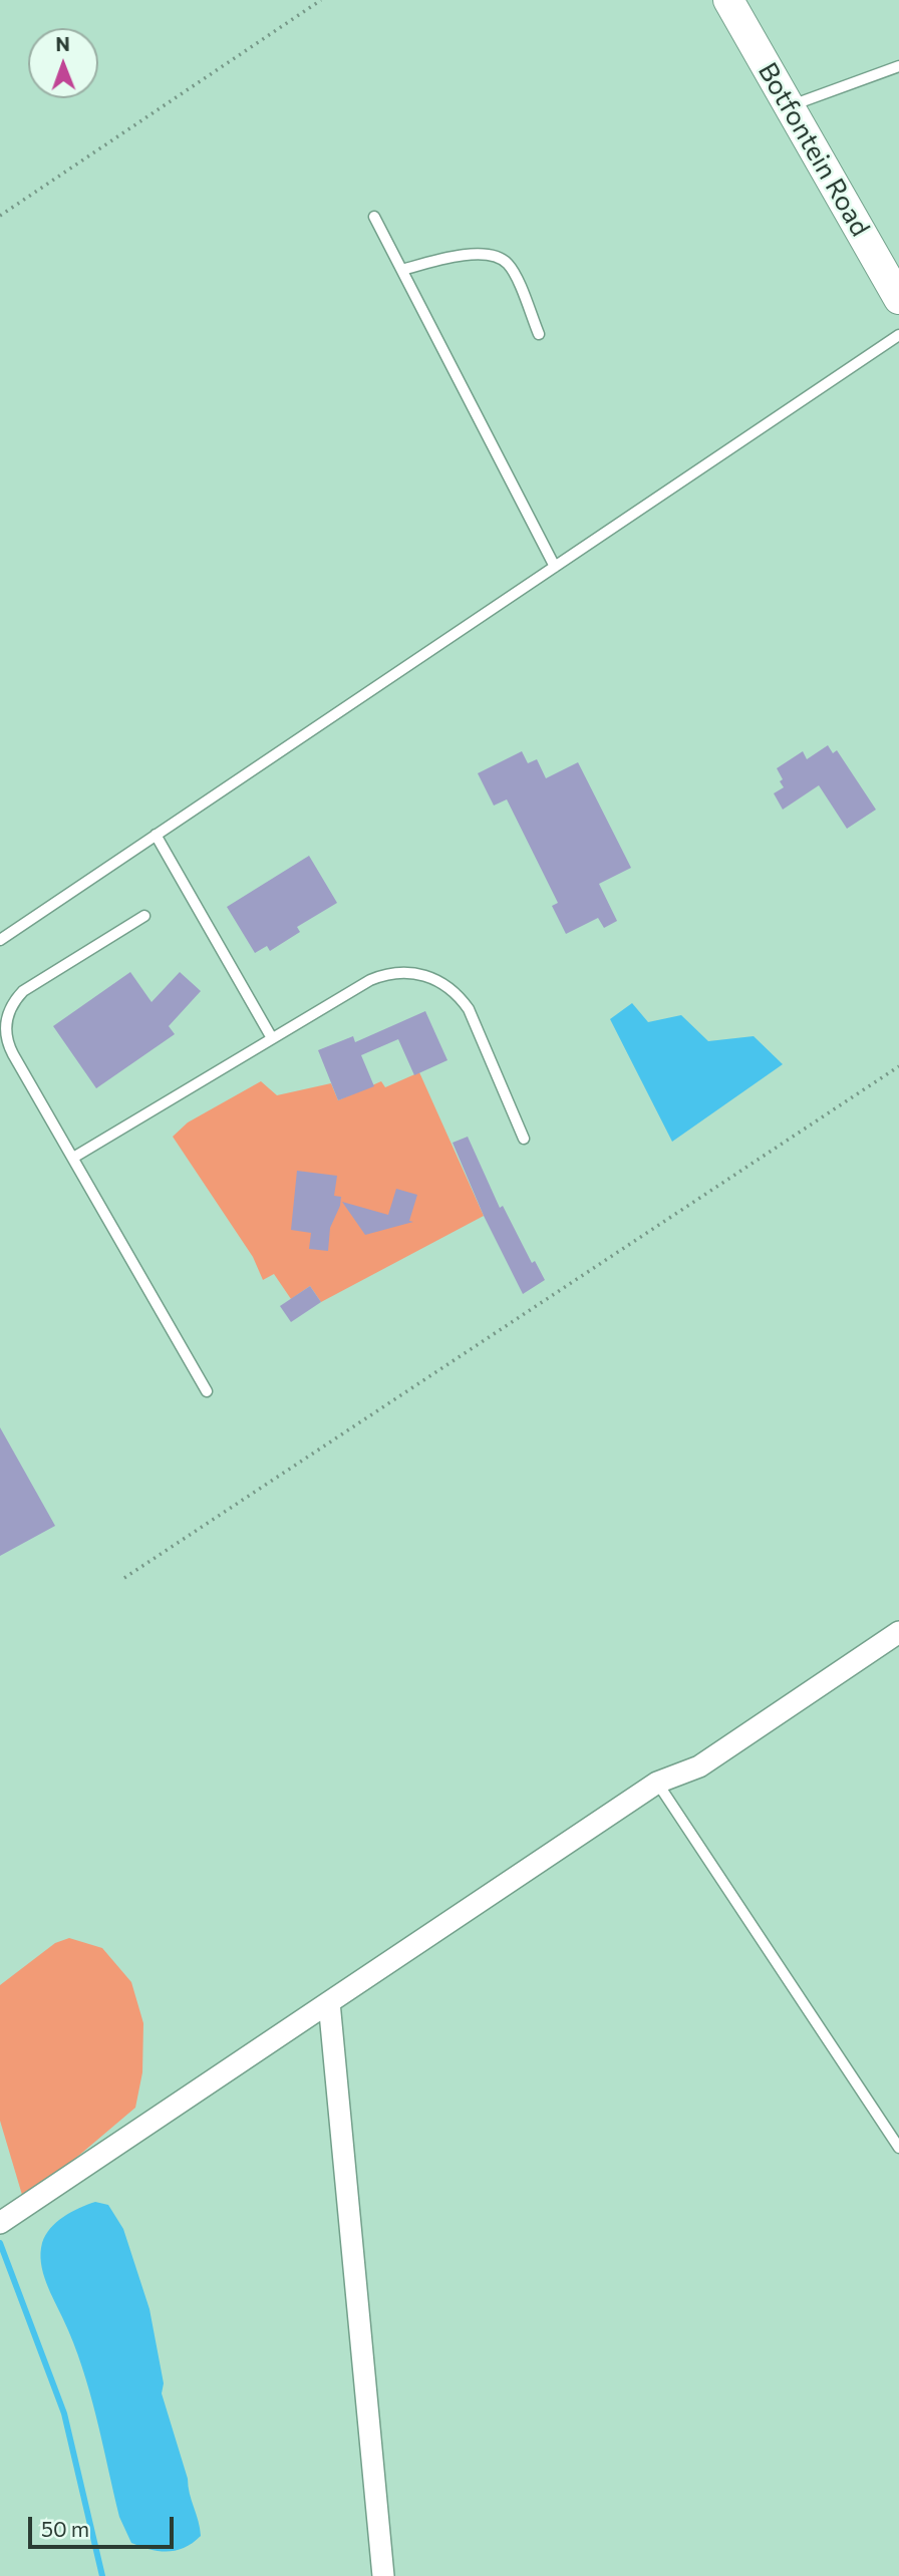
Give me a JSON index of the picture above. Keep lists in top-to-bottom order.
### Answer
{
  "streets": {
    "main road": ["Botfontein Road"]
  },
  "scale_bar": "50 m",
  "north": "top"
}
